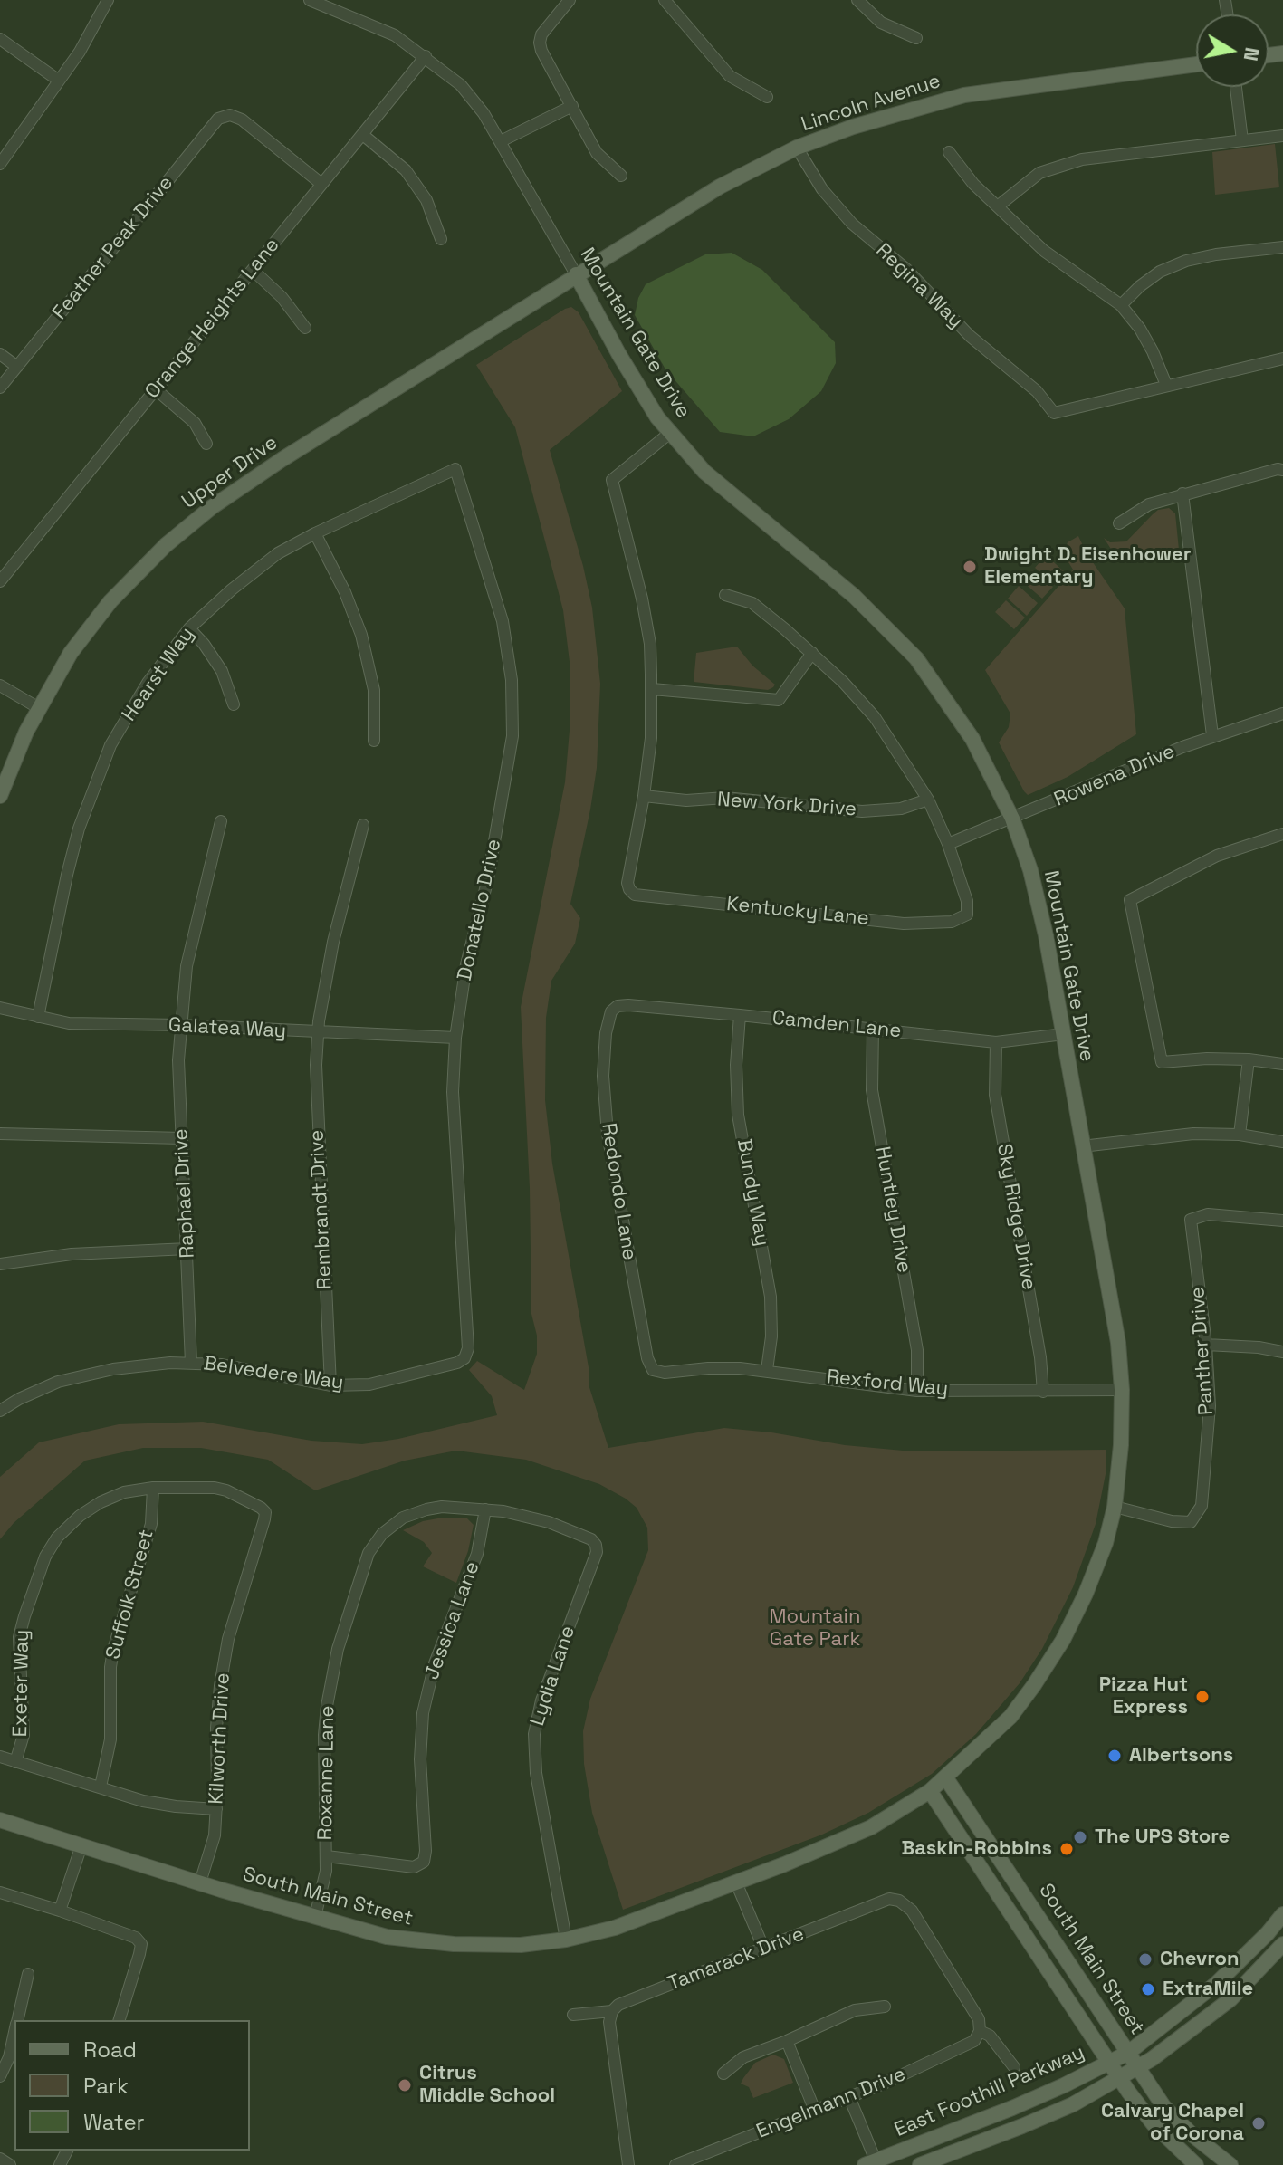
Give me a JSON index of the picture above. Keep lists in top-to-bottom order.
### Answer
{
  "streets": {
    "main road": [
      "Lincoln Avenue",
      "Mountain Gate Drive",
      "Upper Drive",
      "South Main Street",
      "East Foothill Parkway"
    ],
    "street": [
      "Feather Peak Drive",
      "Regina Way",
      "Orange Heights Lane",
      "Hearst Way",
      "Rowena Drive",
      "New York Drive",
      "Donatello Drive",
      "Kentucky Lane",
      "Camden Lane",
      "Galatea Way",
      "Redondo Lane",
      "Bundy Way",
      "Raphael Drive",
      "Rembrandt Drive",
      "Huntley Drive",
      "Sky Ridge Drive",
      "Panther Drive",
      "Belvedere Way",
      "Rexford Way",
      "Suffolk Street",
      "Jessica Lane",
      "Lydia Lane",
      "Exeter Way",
      "Kilworth Drive",
      "Roxanne Lane",
      "Tamarack Drive",
      "Engelmann Drive"
    ]
  },
  "crossings": [
    ["Lincoln Avenue", "Regina Way"],
    ["Lincoln Avenue", "Mountain Gate Drive"],
    ["Lincoln Avenue", "Upper Drive"],
    ["Feather Peak Drive", "Orange Heights Lane"],
    ["Orange Heights Lane", "Mountain Gate Drive"],
    ["Mountain Gate Drive", "Upper Drive"],
    ["Mountain Gate Drive", "Rowena Drive"],
    ["Mountain Gate Drive", "Camden Lane"],
    ["Mountain Gate Drive", "Panther Drive"],
    ["Mountain Gate Drive", "Rexford Way"],
    ["Mountain Gate Drive", "South Main Street"],
    ["Hearst Way", "Donatello Drive"],
    ["Hearst Way", "Galatea Way"],
    ["Rowena Drive", "Kentucky Lane"],
    ["New York Drive", "Kentucky Lane"],
    ["Donatello Drive", "Galatea Way"],
    ["Donatello Drive", "Belvedere Way"],
    ["Camden Lane", "Redondo Lane"],
    ["Camden Lane", "Bundy Way"],
    ["Camden Lane", "Huntley Drive"],
    ["Camden Lane", "Sky Ridge Drive"],
    ["Galatea Way", "Raphael Drive"],
    ["Galatea Way", "Rembrandt Drive"],
    ["Redondo Lane", "Rexford Way"],
    ["Bundy Way", "Rexford Way"],
    ["Raphael Drive", "Belvedere Way"],
    ["Rembrandt Drive", "Belvedere Way"],
    ["Huntley Drive", "Rexford Way"],
    ["Sky Ridge Drive", "Rexford Way"],
    ["Suffolk Street", "Exeter Way"],
    ["Jessica Lane", "Lydia Lane"],
    ["Jessica Lane", "Roxanne Lane"],
    ["Lydia Lane", "Roxanne Lane"],
    ["Lydia Lane", "South Main Street"],
    ["Exeter Way", "Kilworth Drive"],
    ["Kilworth Drive", "South Main Street"],
    ["Roxanne Lane", "South Main Street"],
    ["South Main Street", "East Foothill Parkway"],
    ["Tamarack Drive", "Engelmann Drive"]
  ],
  "parks": ["Mountain Gate Park"],
  "places": [
    "Dwight D. Eisenhower Elementary",
    "Pizza Hut Express",
    "Albertsons",
    "The UPS Store",
    "Baskin-Robbins",
    "Chevron",
    "ExtraMile",
    "Citrus Middle School",
    "Calvary Chapel of Corona"
  ],
  "legend": ["Road", "Park", "Water"],
  "north": "right"
}
